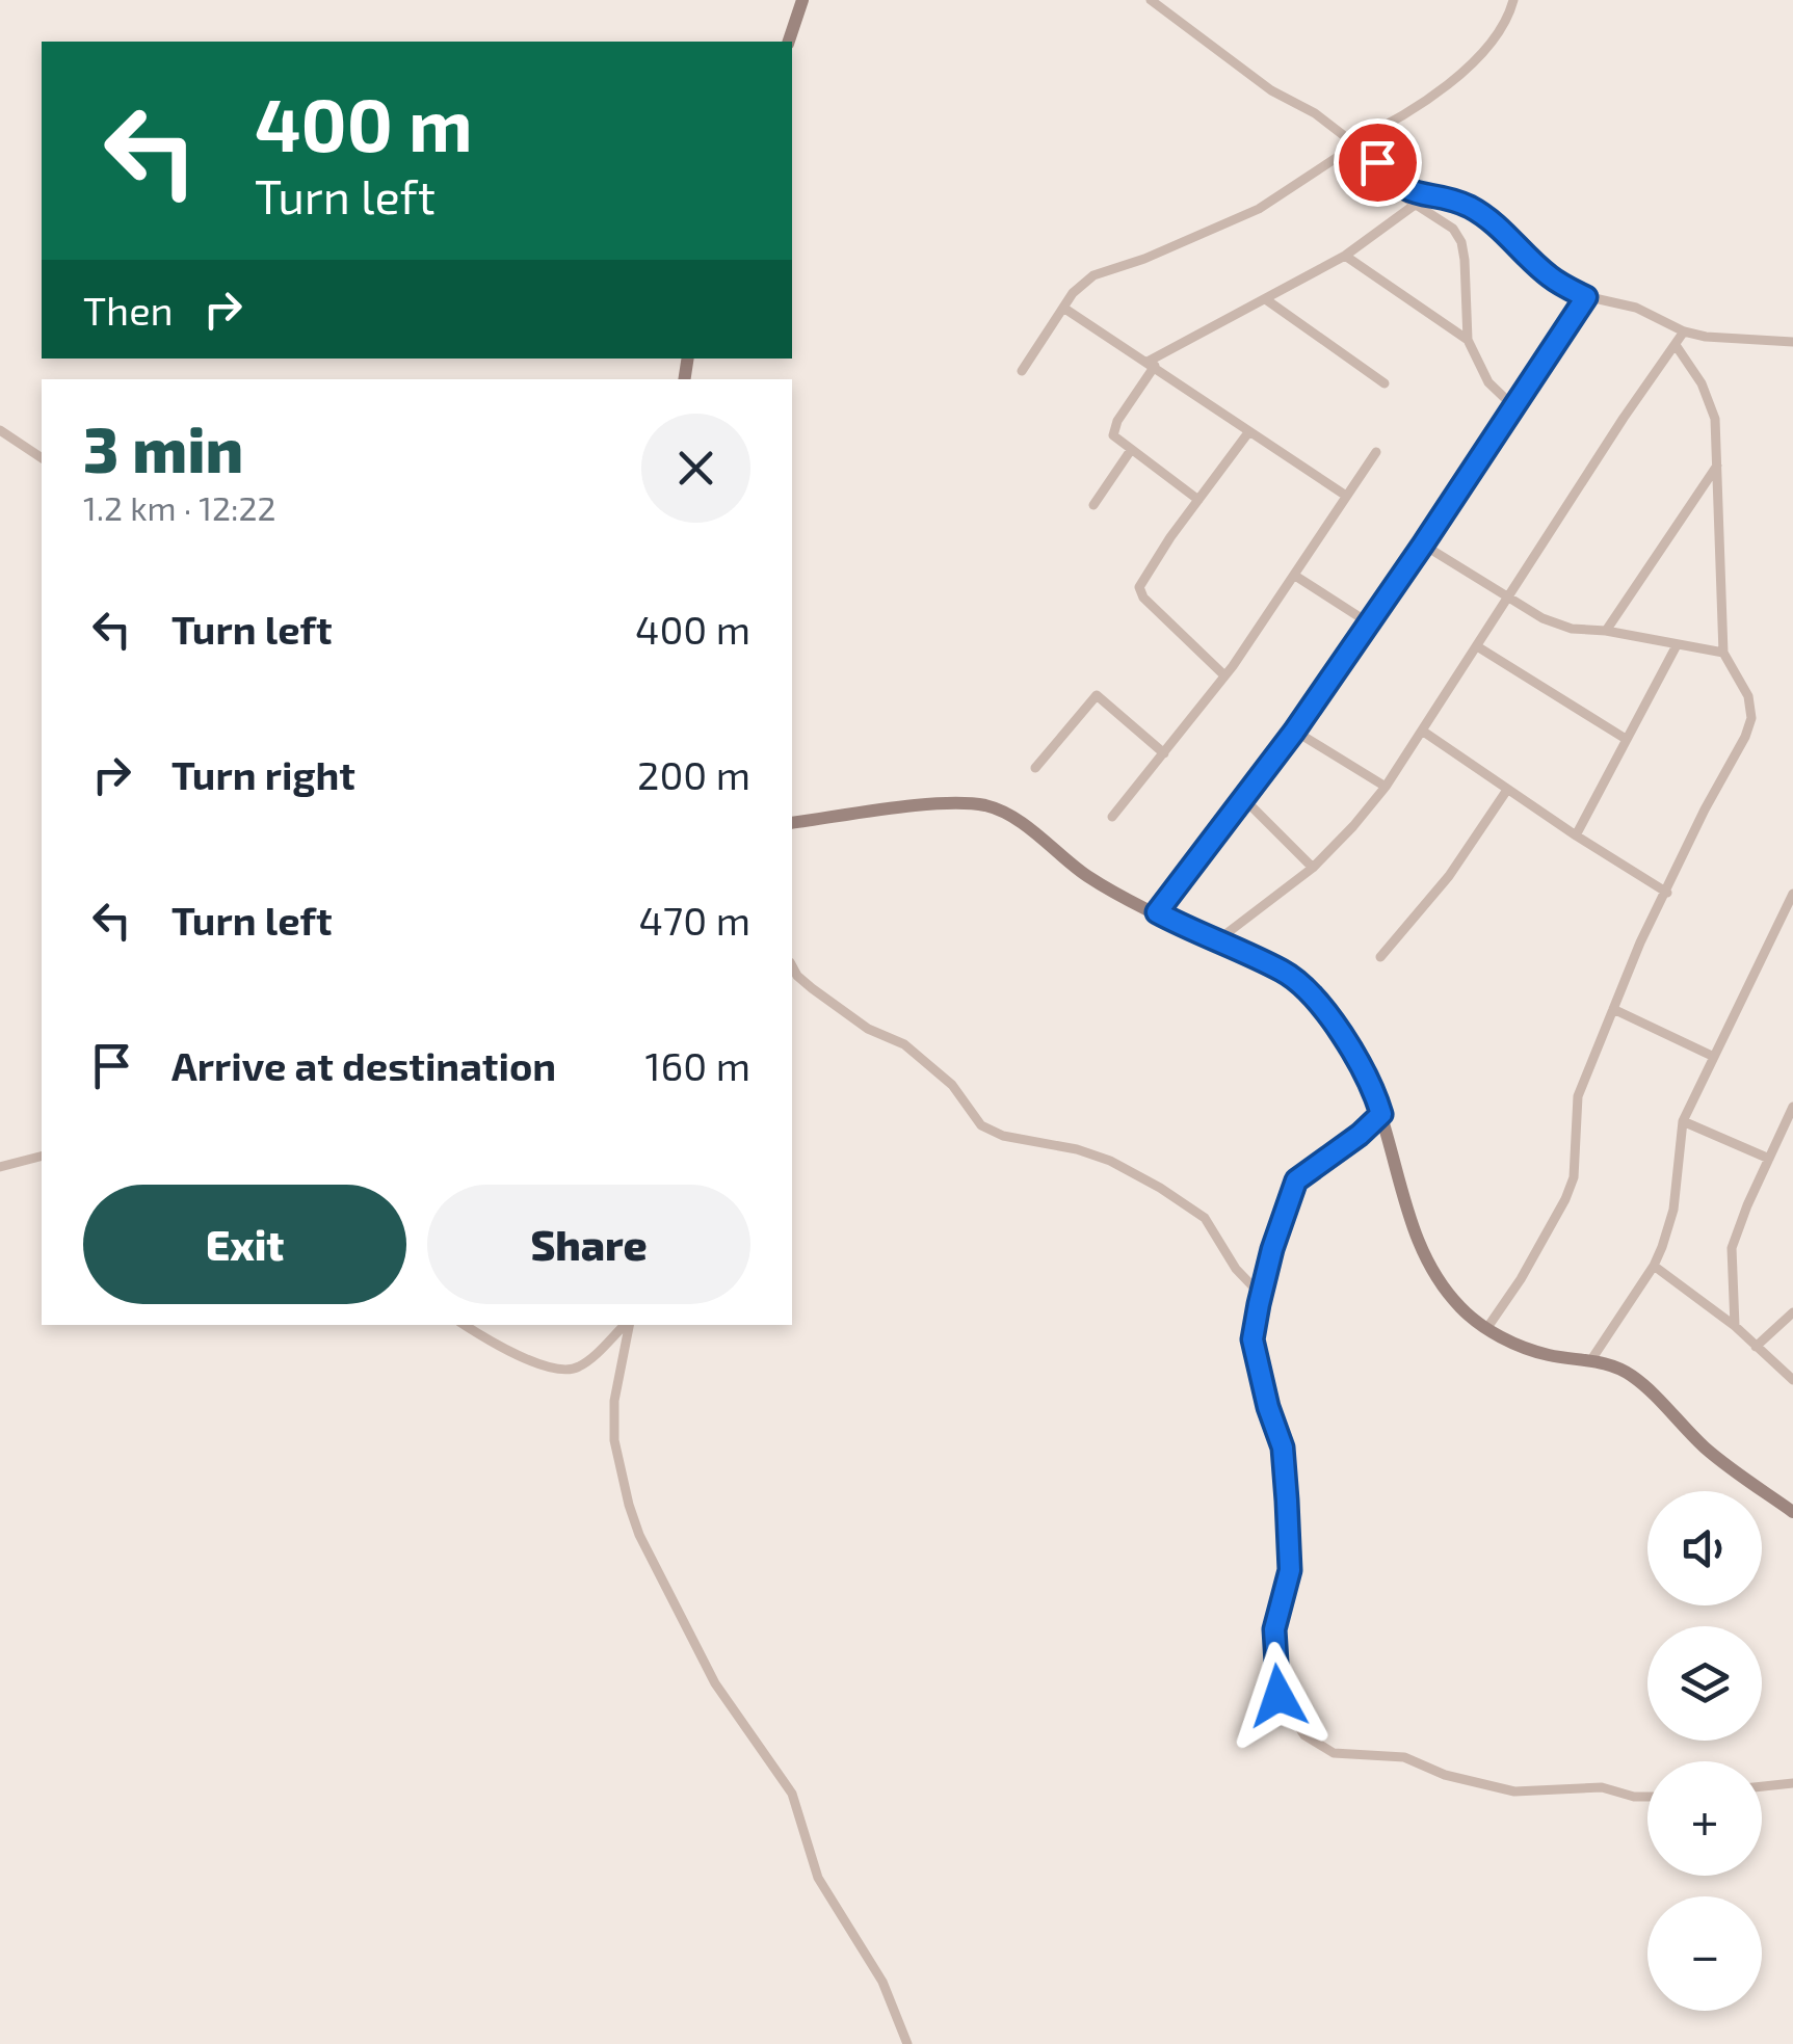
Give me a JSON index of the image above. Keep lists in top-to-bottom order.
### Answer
{
  "page": {
    "turn": ["400 m", "Turn left"],
    "then": "Then",
    "heading": ["3 min", "1.2 km · 12:22"],
    "list": [
      {
        "name": "Turn left",
        "value": "400 m"
      },
      {
        "name": "Turn right",
        "value": "200 m"
      },
      {
        "name": "Turn left",
        "value": "470 m"
      },
      {
        "name": "Arrive at destination",
        "value": "160 m"
      }
    ],
    "buttons": ["Exit", "Share"],
    "map_buttons": ["+", "−"]
  }
}
